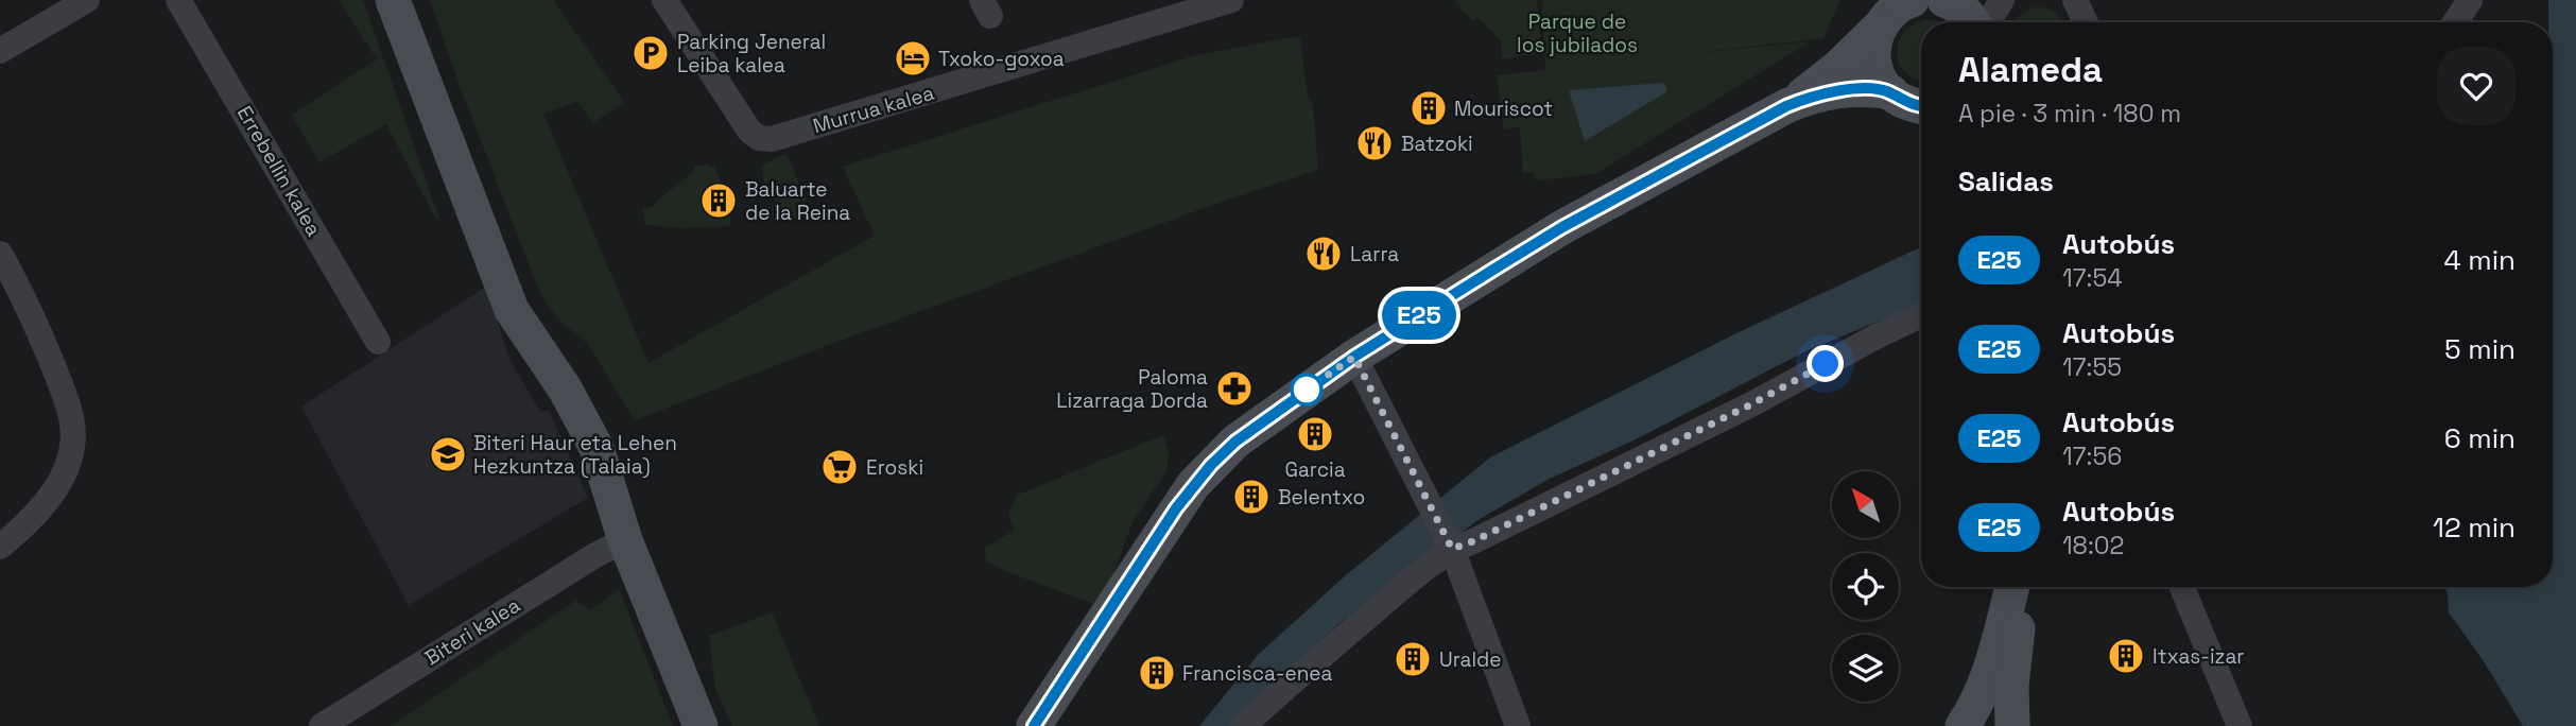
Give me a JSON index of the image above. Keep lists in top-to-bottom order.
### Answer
{
  "streets": {
    "street": ["Murrua kalea", "Errebellin kalea", "Biteri kalea"]
  },
  "parks": ["Parque de los jubilados"],
  "places": {
    "parking": ["Parking Jeneral Leiba kalea"],
    "hotel": ["Txoko-goxoa"],
    "building": [
      "Mouriscot",
      "Baluarte de la Reina",
      "Garcia",
      "Belentxo",
      "Itxas-izar",
      "Uralde",
      "Francisca-enea"
    ],
    "restaurant": ["Batzoki", "Larra"],
    "pharmacy": ["Paloma Lizarraga Dorda"],
    "school or university": ["Biteri Haur eta Lehen Hezkuntza (Talaia)"],
    "supermarket": ["Eroski"]
  },
  "lines": ["bus line E25"],
  "north": "top left",
  "page": {
    "on_map": "E25",
    "heading": [
      ["Alameda", "A pie · 3 min · 180 m"],
      "Salidas"
    ],
    "list": [
      {
        "mark": "E25",
        "name": "Autobús",
        "note": "17:54",
        "value": "4 min"
      },
      {
        "mark": "E25",
        "name": "Autobús",
        "note": "17:55",
        "value": "5 min"
      },
      {
        "mark": "E25",
        "name": "Autobús",
        "note": "17:56",
        "value": "6 min"
      },
      {
        "mark": "E25",
        "name": "Autobús",
        "note": "18:02",
        "value": "12 min"
      }
    ]
  }
}
